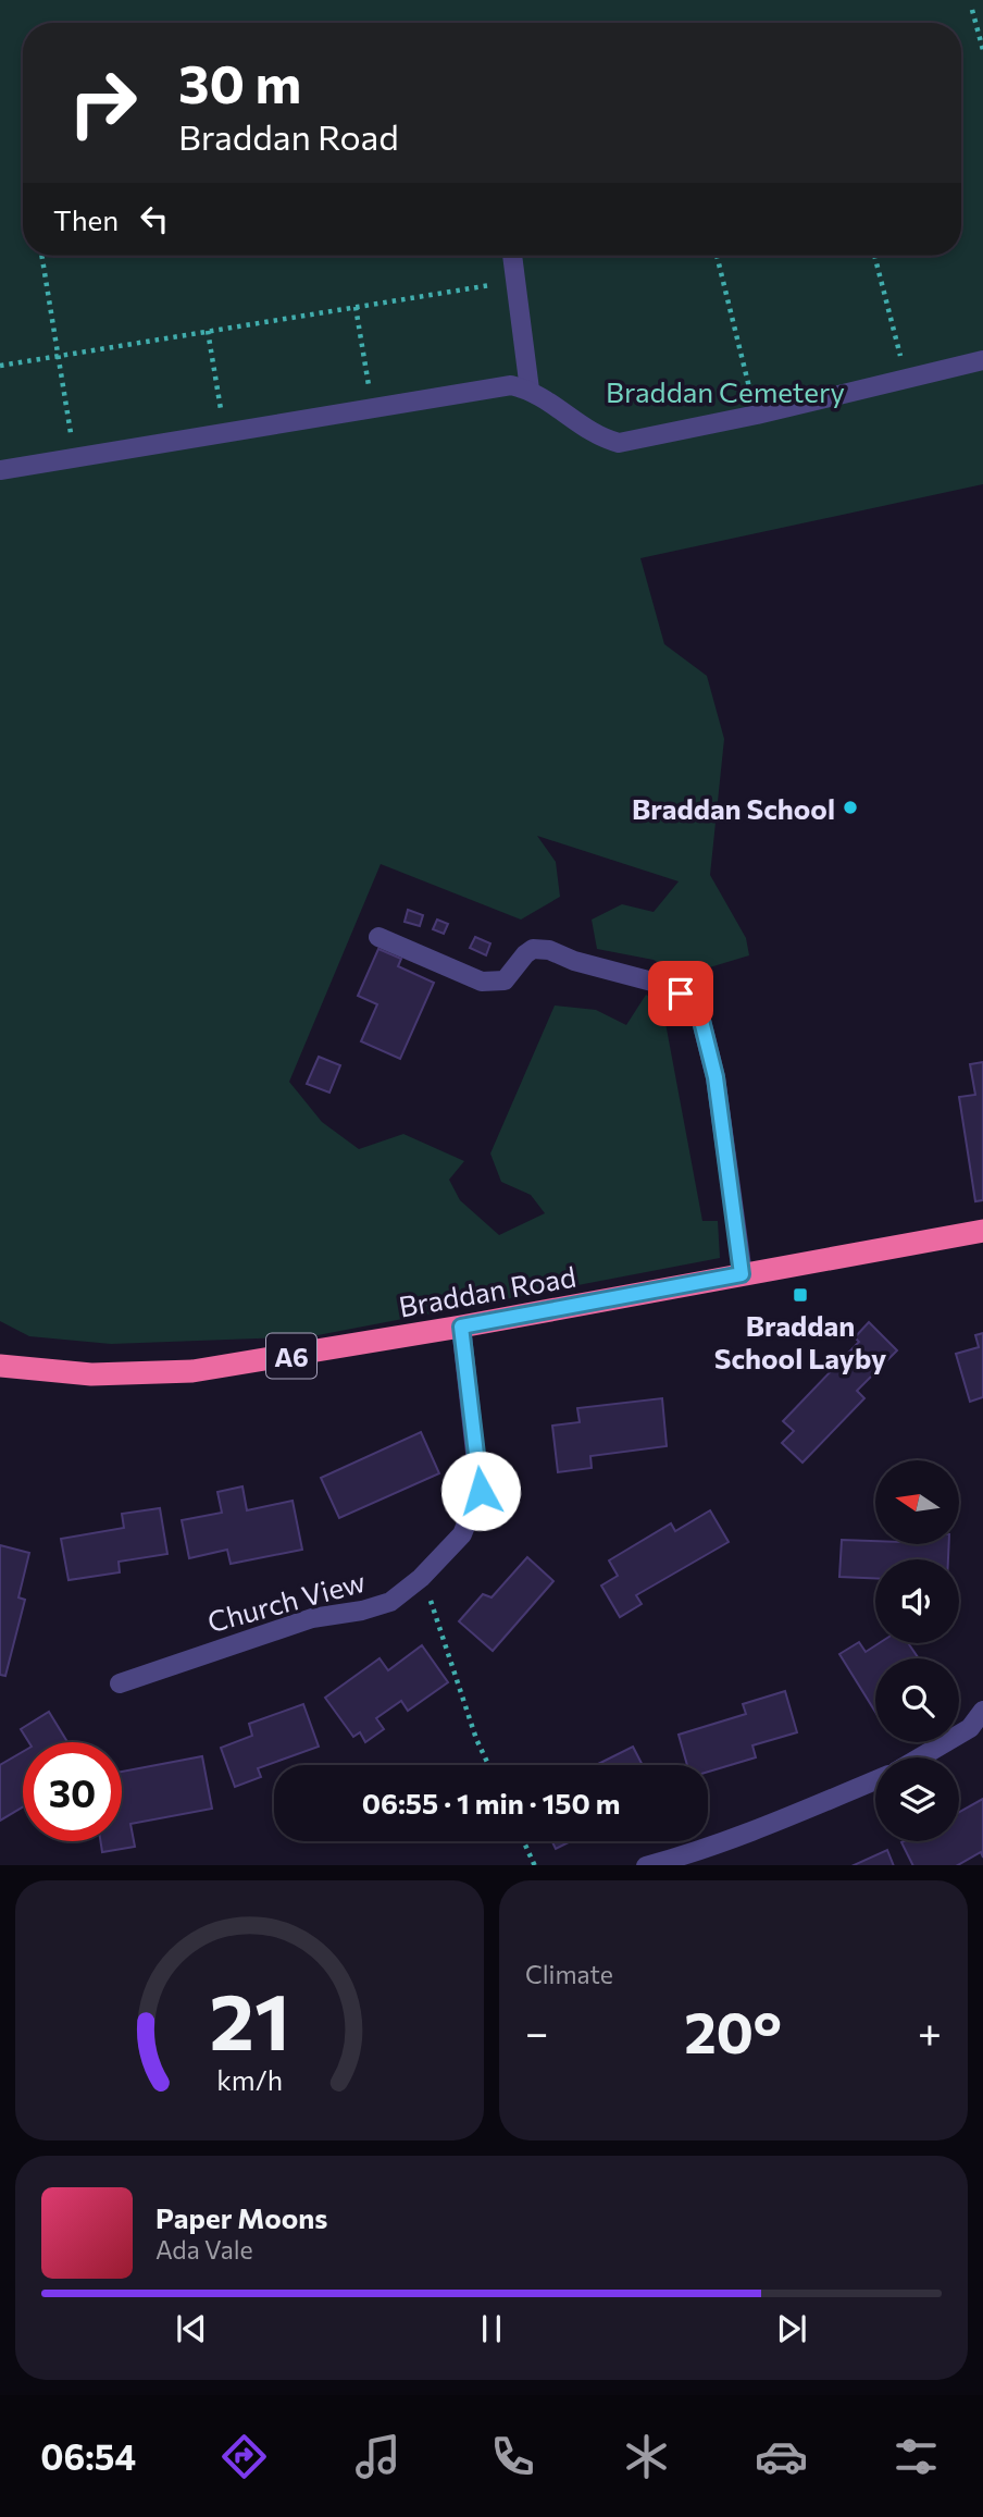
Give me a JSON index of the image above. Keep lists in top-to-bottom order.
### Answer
{
  "streets": {
    "highway": ["Braddan Road", "A6"],
    "street": ["Church View"]
  },
  "crossings": [
    ["Braddan Road", "Church View"]
  ],
  "parks": ["Braddan Cemetery"],
  "places": {
    "other": ["Braddan School"],
    "transit": ["Braddan School Layby"]
  },
  "north": "left",
  "page": {
    "turn": ["30 m", "Braddan Road"],
    "then": "Then",
    "limit": "30",
    "trip": "06:55 · 1 min · 150 m",
    "tile": "Climate",
    "heat": ["−", "20°", "+"],
    "song": ["Paper Moons", "Ada Vale"],
    "tabs": "06:54",
    "gauge": ["21", "km/h"]
  }
}
